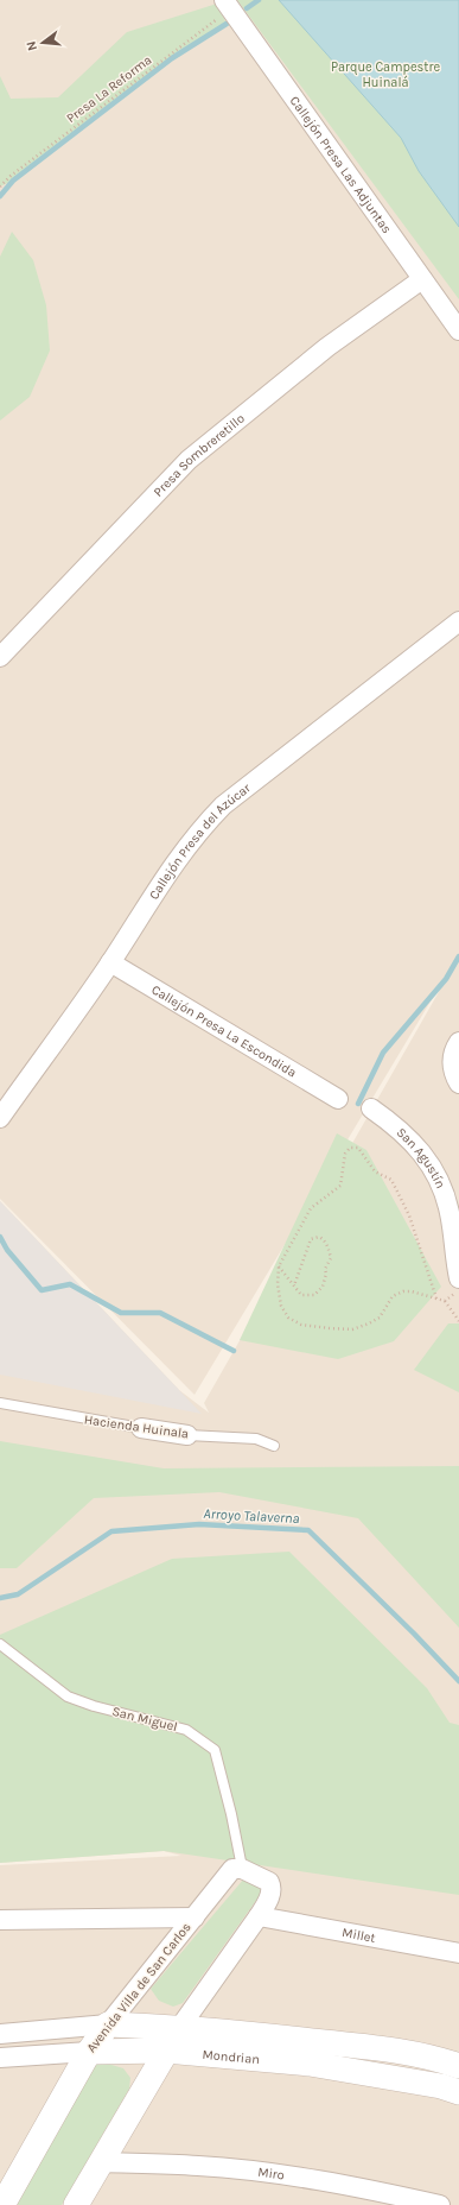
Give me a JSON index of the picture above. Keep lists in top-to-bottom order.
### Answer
{
  "streets": {
    "street": [
      "Callejón Presa Las Adjuntas",
      "Presa Sombreretillo",
      "Callejón Presa del Azúcar",
      "Callejón Presa La Escondida",
      "San Agustín",
      "Hacienda Huinala",
      "Millet",
      "Avenida Villa de San Carlos",
      "Mondrian",
      "Miro"
    ],
    "lane": ["San Miguel"],
    "path": ["Presa La Reforma"]
  },
  "crossings": [
    ["Presa La Reforma", "Callejón Presa Las Adjuntas"],
    ["Callejón Presa Las Adjuntas", "Presa Sombreretillo"],
    ["Callejón Presa del Azúcar", "Callejón Presa La Escondida"],
    ["Millet", "Avenida Villa de San Carlos"],
    ["Avenida Villa de San Carlos", "Mondrian"]
  ],
  "water": ["Arroyo Talaverna"],
  "parks": ["Parque Campestre Huinalá"],
  "north": "left"
}
